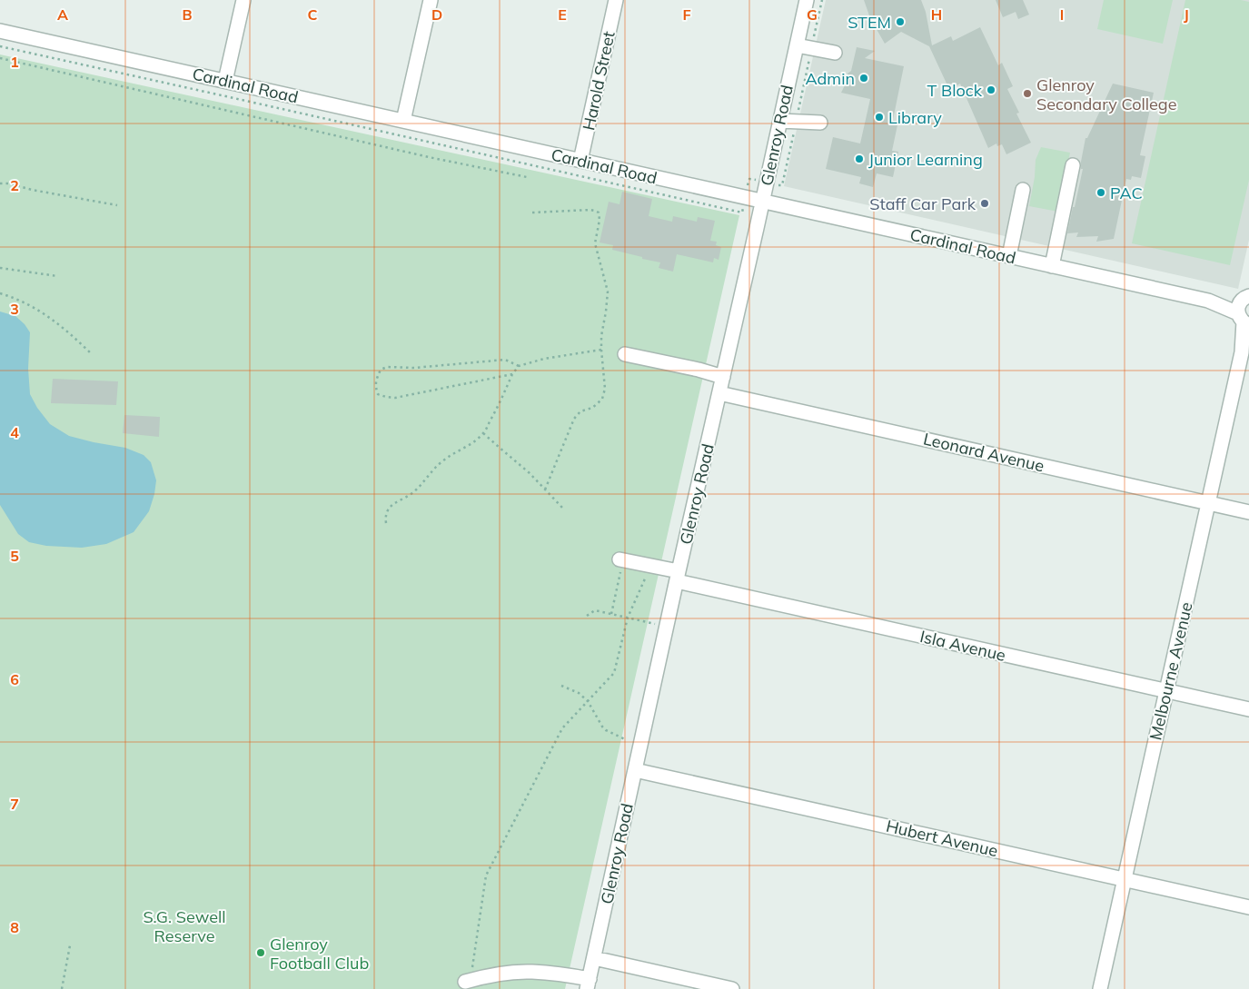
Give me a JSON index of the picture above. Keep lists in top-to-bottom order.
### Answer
{
  "streets": {
    "street": [
      "Harold Street",
      "Cardinal Road",
      "Glenroy Road",
      "Leonard Avenue",
      "Isla Avenue",
      "Melbourne Avenue",
      "Hubert Avenue"
    ]
  },
  "crossings": [
    ["Harold Street", "Cardinal Road"],
    ["Cardinal Road", "Glenroy Road"],
    ["Cardinal Road", "Melbourne Avenue"],
    ["Glenroy Road", "Leonard Avenue"],
    ["Glenroy Road", "Isla Avenue"],
    ["Glenroy Road", "Hubert Avenue"],
    ["Leonard Avenue", "Melbourne Avenue"],
    ["Isla Avenue", "Melbourne Avenue"],
    ["Melbourne Avenue", "Hubert Avenue"]
  ],
  "parks": ["S.G. Sewell Reserve"],
  "places": [
    "STEM",
    "Admin",
    "T Block",
    "Glenroy Secondary College",
    "Library",
    "Junior Learning",
    "PAC",
    "Staff Car Park",
    "Glenroy Football Club"
  ],
  "grid": {
    "columns": [
      "A",
      "B",
      "C",
      "D",
      "E",
      "F",
      "G",
      "H",
      "I",
      "J"
    ],
    "rows": [
      "1",
      "2",
      "3",
      "4",
      "5",
      "6",
      "7",
      "8"
    ]
  }
}
